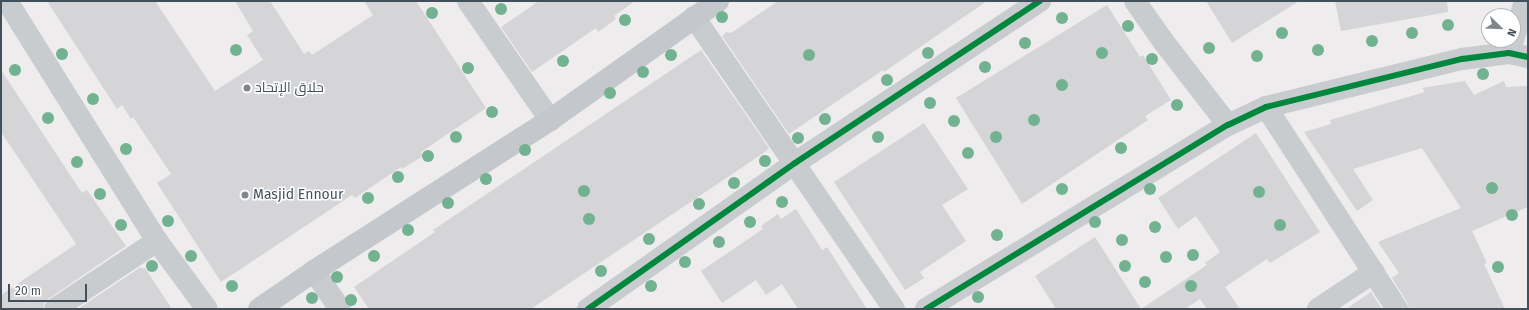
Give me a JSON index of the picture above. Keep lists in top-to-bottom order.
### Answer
{
  "places": ["حلاق الإتحاد", "Masjid Ennour"],
  "scale_bar": "20 m",
  "north": "bottom right"
}
